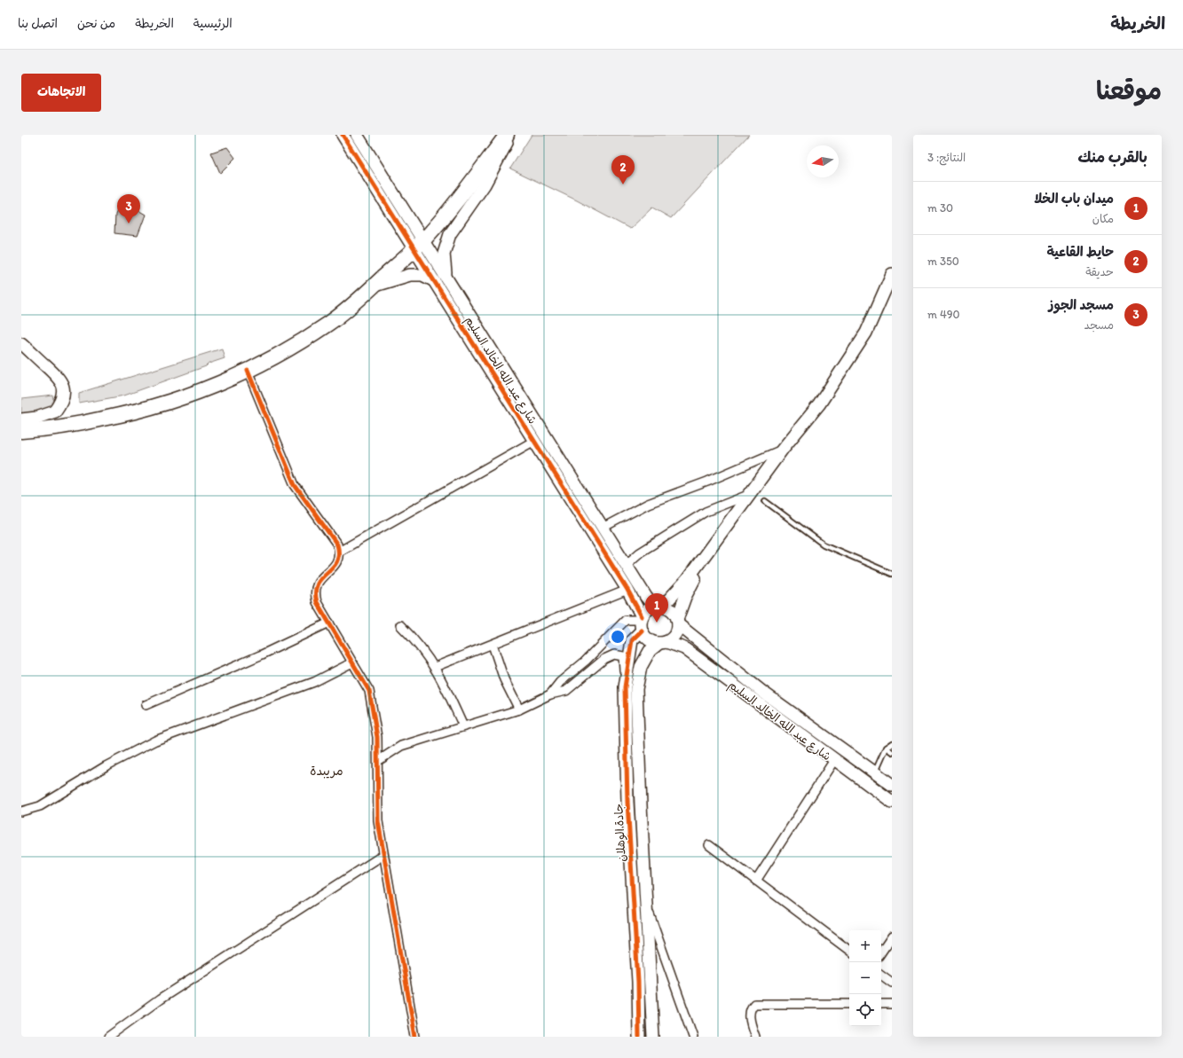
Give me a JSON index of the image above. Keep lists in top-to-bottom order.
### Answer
{
  "streets": {
    "street": ["شارع عبد الله الخالد السليم", "جادة الوهلان"]
  },
  "crossings": [
    ["شارع عبد الله الخالد السليم", "جادة الوهلان"]
  ],
  "districts": ["مريبدة"],
  "north": "left",
  "page": {
    "header": "الخريطة",
    "nav": [
      "الرئيسية",
      "الخريطة",
      "من نحن",
      "اتصل بنا"
    ],
    "title": "موقعنا",
    "buttons": "الاتجاهات",
    "heading": ["بالقرب منك", "النتائج: 3"],
    "pins": ["2", "3", "1"],
    "list": [
      {
        "mark": "1",
        "name": "ميدان باب الخلا",
        "note": "مكان",
        "value": "30 m"
      },
      {
        "mark": "2",
        "name": "حايط القاعية",
        "note": "حديقة",
        "value": "350 m"
      },
      {
        "mark": "3",
        "name": "مسجد الجوز",
        "note": "مسجد",
        "value": "490 m"
      }
    ],
    "map_buttons": ["+", "−"]
  }
}
